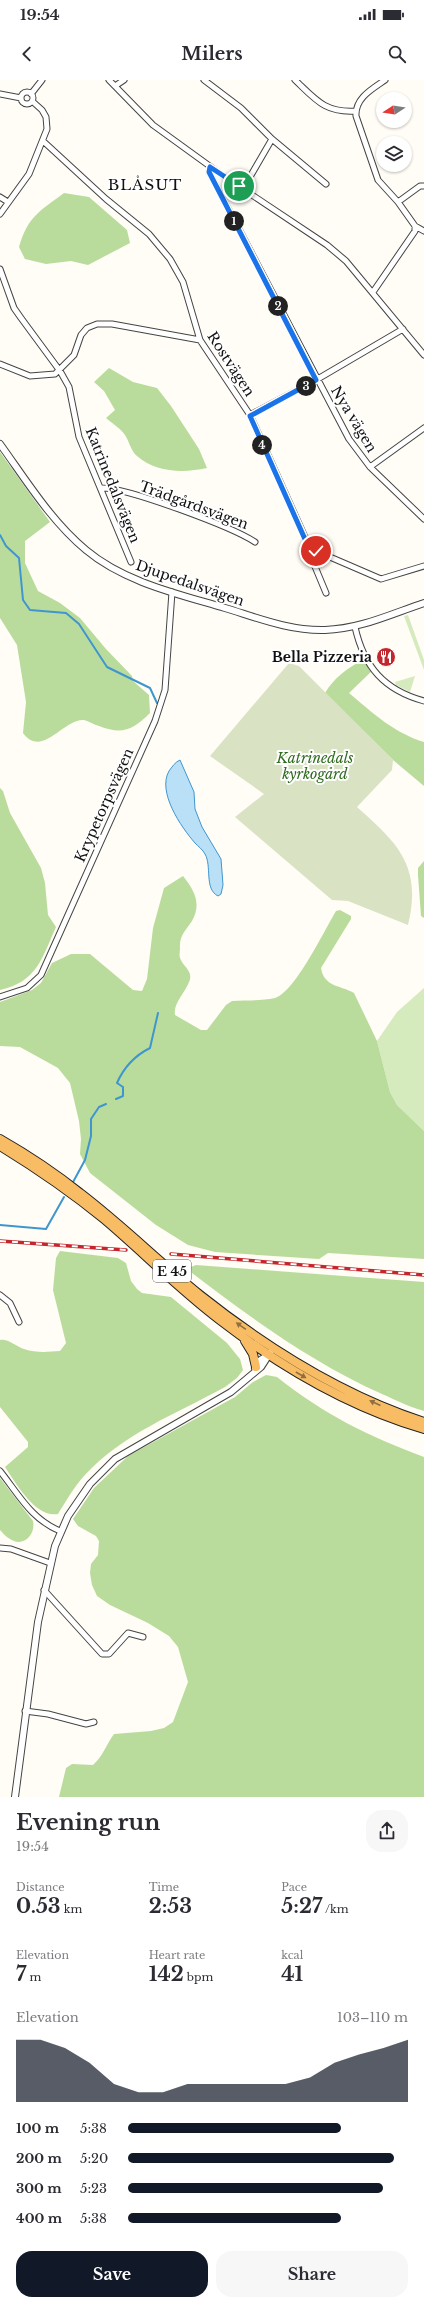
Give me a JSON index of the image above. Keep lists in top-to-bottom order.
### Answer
{
  "streets": {
    "highway": ["E 45"],
    "street": [
      "Rostvägen",
      "Nya vägen",
      "Katrinedalsvägen",
      "Trädgårdsvägen",
      "Djupedalsvägen",
      "Krypetorpsvägen"
    ]
  },
  "crossings": [
    ["Katrinedalsvägen", "Trädgårdsvägen"],
    ["Djupedalsvägen", "Krypetorpsvägen"]
  ],
  "districts": ["BLÅSUT"],
  "parks": ["Katrinedals kyrkogård"],
  "places": {
    "restaurant": ["Bella Pizzeria"]
  },
  "north": "left",
  "page": {
    "status": "19:54",
    "header": "Milers",
    "pins": [
      "1",
      "2",
      "3",
      "4"
    ],
    "heading": ["Evening run", "19:54"],
    "stats": [
      ["Distance", "0.53 km"],
      ["Time", "2:53"],
      ["Pace", "5:27 /km"],
      ["Elevation", "7 m"],
      ["Heart rate", "142 bpm"],
      ["kcal", "41"]
    ],
    "chart": ["Elevation", "103–110 m"],
    "list": [
      {
        "name": "100 m",
        "note": "5:38"
      },
      {
        "name": "200 m",
        "note": "5:20"
      },
      {
        "name": "300 m",
        "note": "5:23"
      },
      {
        "name": "400 m",
        "note": "5:38"
      }
    ],
    "buttons": ["Save", "Share"]
  }
}
